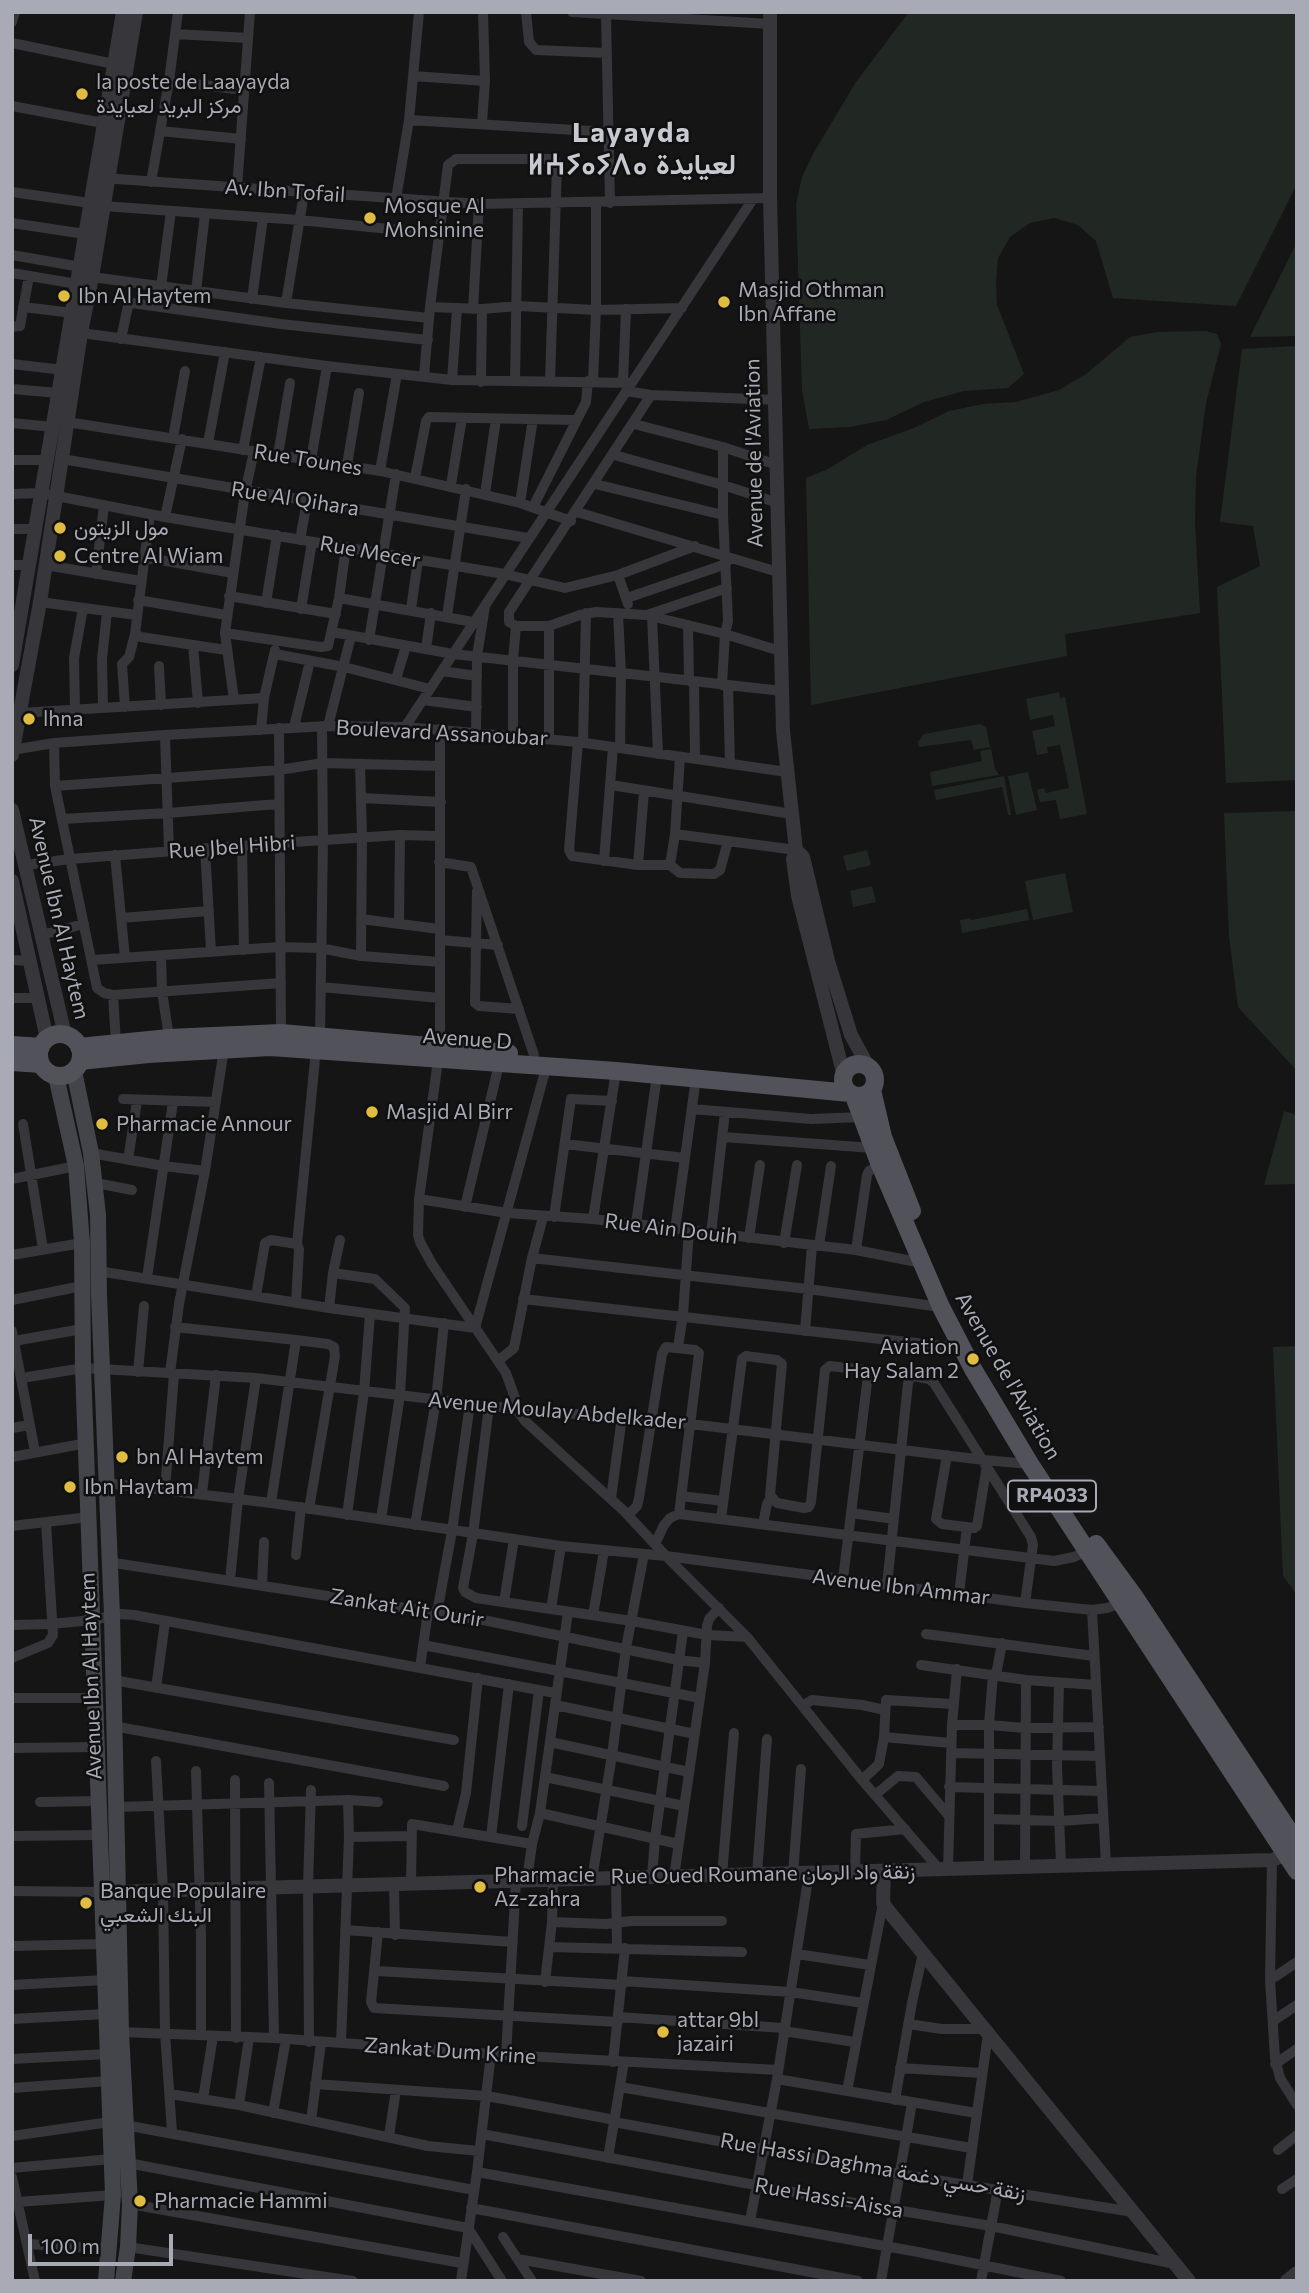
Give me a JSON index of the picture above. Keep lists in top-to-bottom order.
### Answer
{
  "streets": {
    "main road": [
      "Avenue de l'Aviation",
      "Avenue Ibn Al Haytem",
      "Avenue D",
      "RP4033"
    ],
    "street": [
      "Av. Ibn Tofail",
      "Rue Tounes",
      "Rue Al Qihara",
      "Rue Mecer",
      "Boulevard Assanoubar",
      "Rue Jbel Hibri",
      "Rue Ain Douih",
      "Avenue Moulay Abdelkader",
      "Avenue Ibn Ammar",
      "Zankat Ait Ourir",
      "Rue Oued Roumane زنقة واد الرمان",
      "Zankat Dum Krine",
      "Rue Hassi Daghma زنقة حسي دغمة",
      "Rue Hassi-Aissa"
    ]
  },
  "crossings": [
    ["Av. Ibn Tofail", "Avenue de l'Aviation"],
    ["Avenue de l'Aviation", "Rue Tounes"],
    ["Avenue de l'Aviation", "Boulevard Assanoubar"],
    ["Avenue de l'Aviation", "Avenue D"],
    ["Avenue de l'Aviation", "Rue Ain Douih"],
    ["Avenue de l'Aviation", "Avenue Moulay Abdelkader"],
    ["Avenue de l'Aviation", "RP4033"],
    ["Avenue de l'Aviation", "Avenue Ibn Ammar"],
    ["Avenue de l'Aviation", "Rue Oued Roumane زنقة واد الرمان"],
    ["Rue Tounes", "Rue Mecer"],
    ["Rue Jbel Hibri", "Avenue Ibn Al Haytem"],
    ["Avenue Ibn Al Haytem", "Avenue D"],
    ["Avenue Ibn Al Haytem", "Avenue Moulay Abdelkader"],
    ["Avenue Ibn Al Haytem", "Avenue Ibn Ammar"],
    ["Avenue Ibn Al Haytem", "Zankat Ait Ourir"],
    ["Avenue Ibn Al Haytem", "Rue Oued Roumane زنقة واد الرمان"],
    ["Avenue Ibn Al Haytem", "Zankat Dum Krine"],
    ["Avenue D", "RP4033"]
  ],
  "districts": ["Layayda ⵍⵄⵢⴰⵢⴷⴰ لعيايدة"],
  "places": [
    "la poste de Laayayda مركز البريد لعيايدة",
    "Mosque Al Mohsinine",
    "Ibn Al Haytem",
    "Masjid Othman Ibn Affane",
    "مول الزيتون",
    "Centre Al Wiam",
    "lhna",
    "Masjid Al Birr",
    "Pharmacie Annour",
    "Aviation Hay Salam 2",
    "bn Al Haytem",
    "Ibn Haytam",
    "Pharmacie Az-zahra",
    "Banque Populaire البنك الشعبي",
    "attar 9bl jazairi",
    "Pharmacie Hammi"
  ],
  "scale_bar": "100 m"
}
